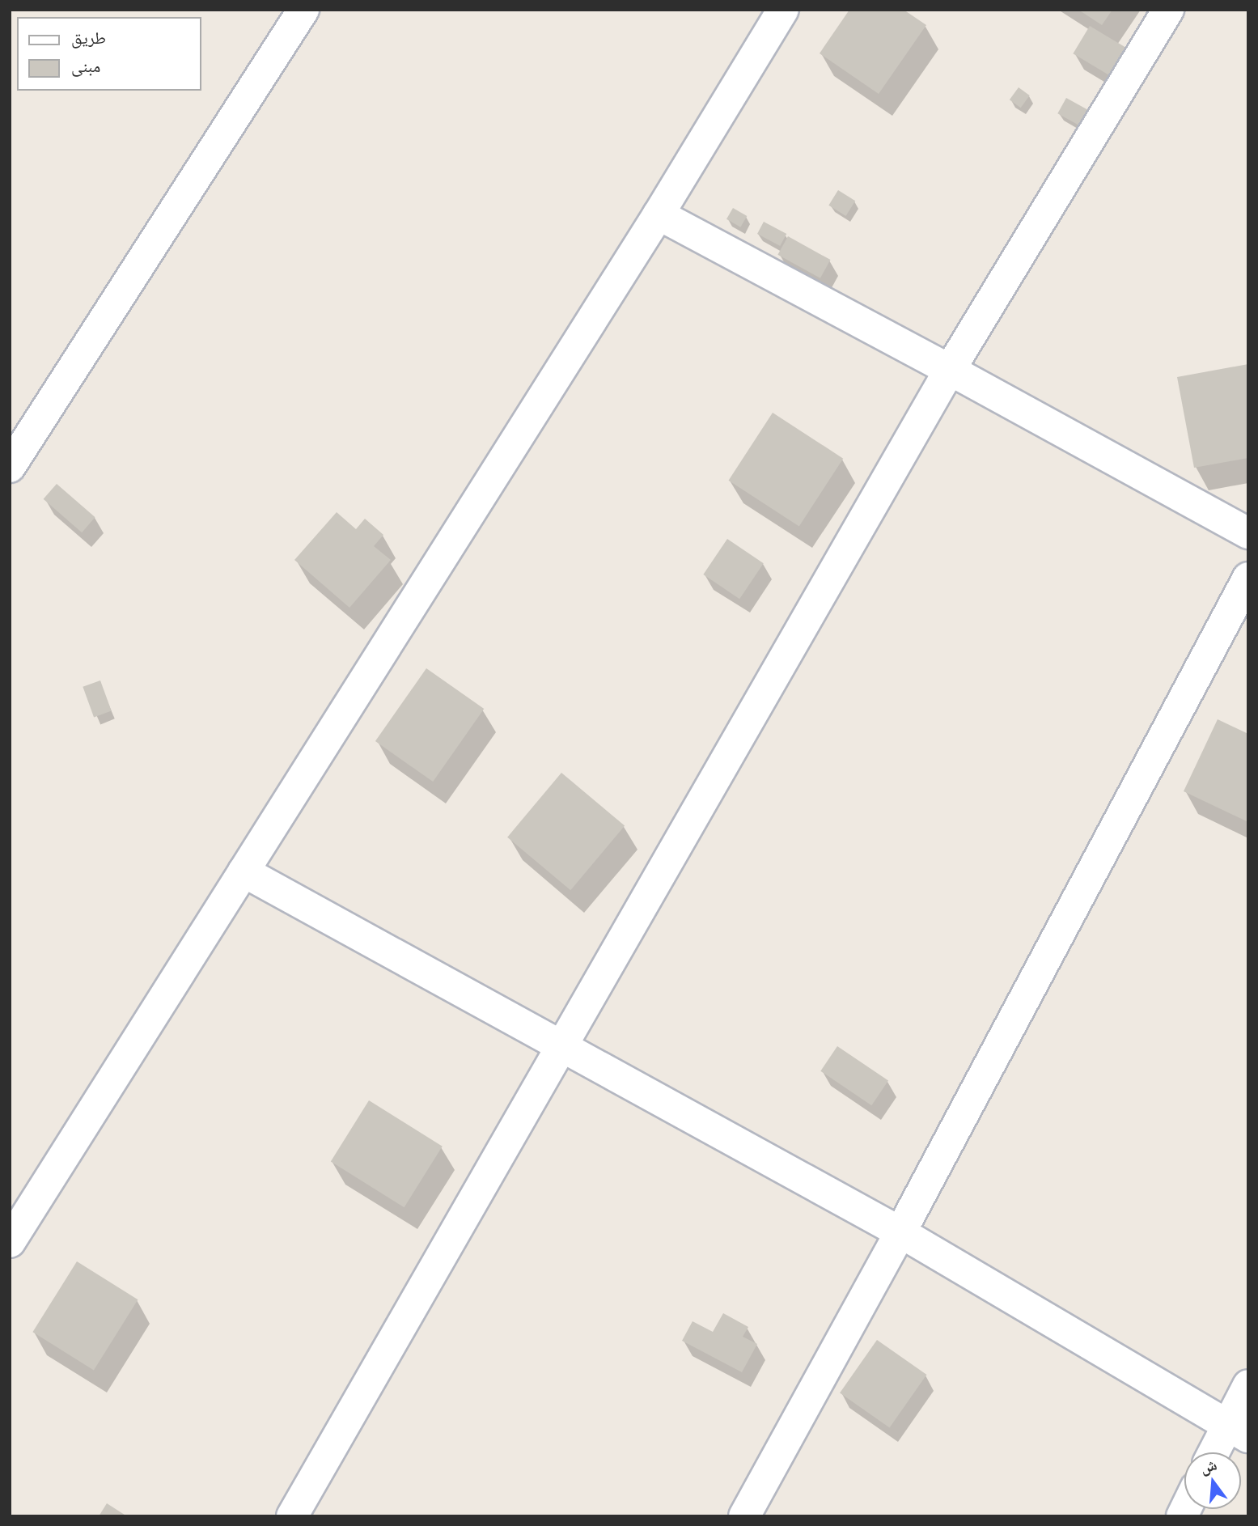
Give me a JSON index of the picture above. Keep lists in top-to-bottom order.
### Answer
{
  "legend": ["طريق", "مبنى"],
  "north": "top"
}
